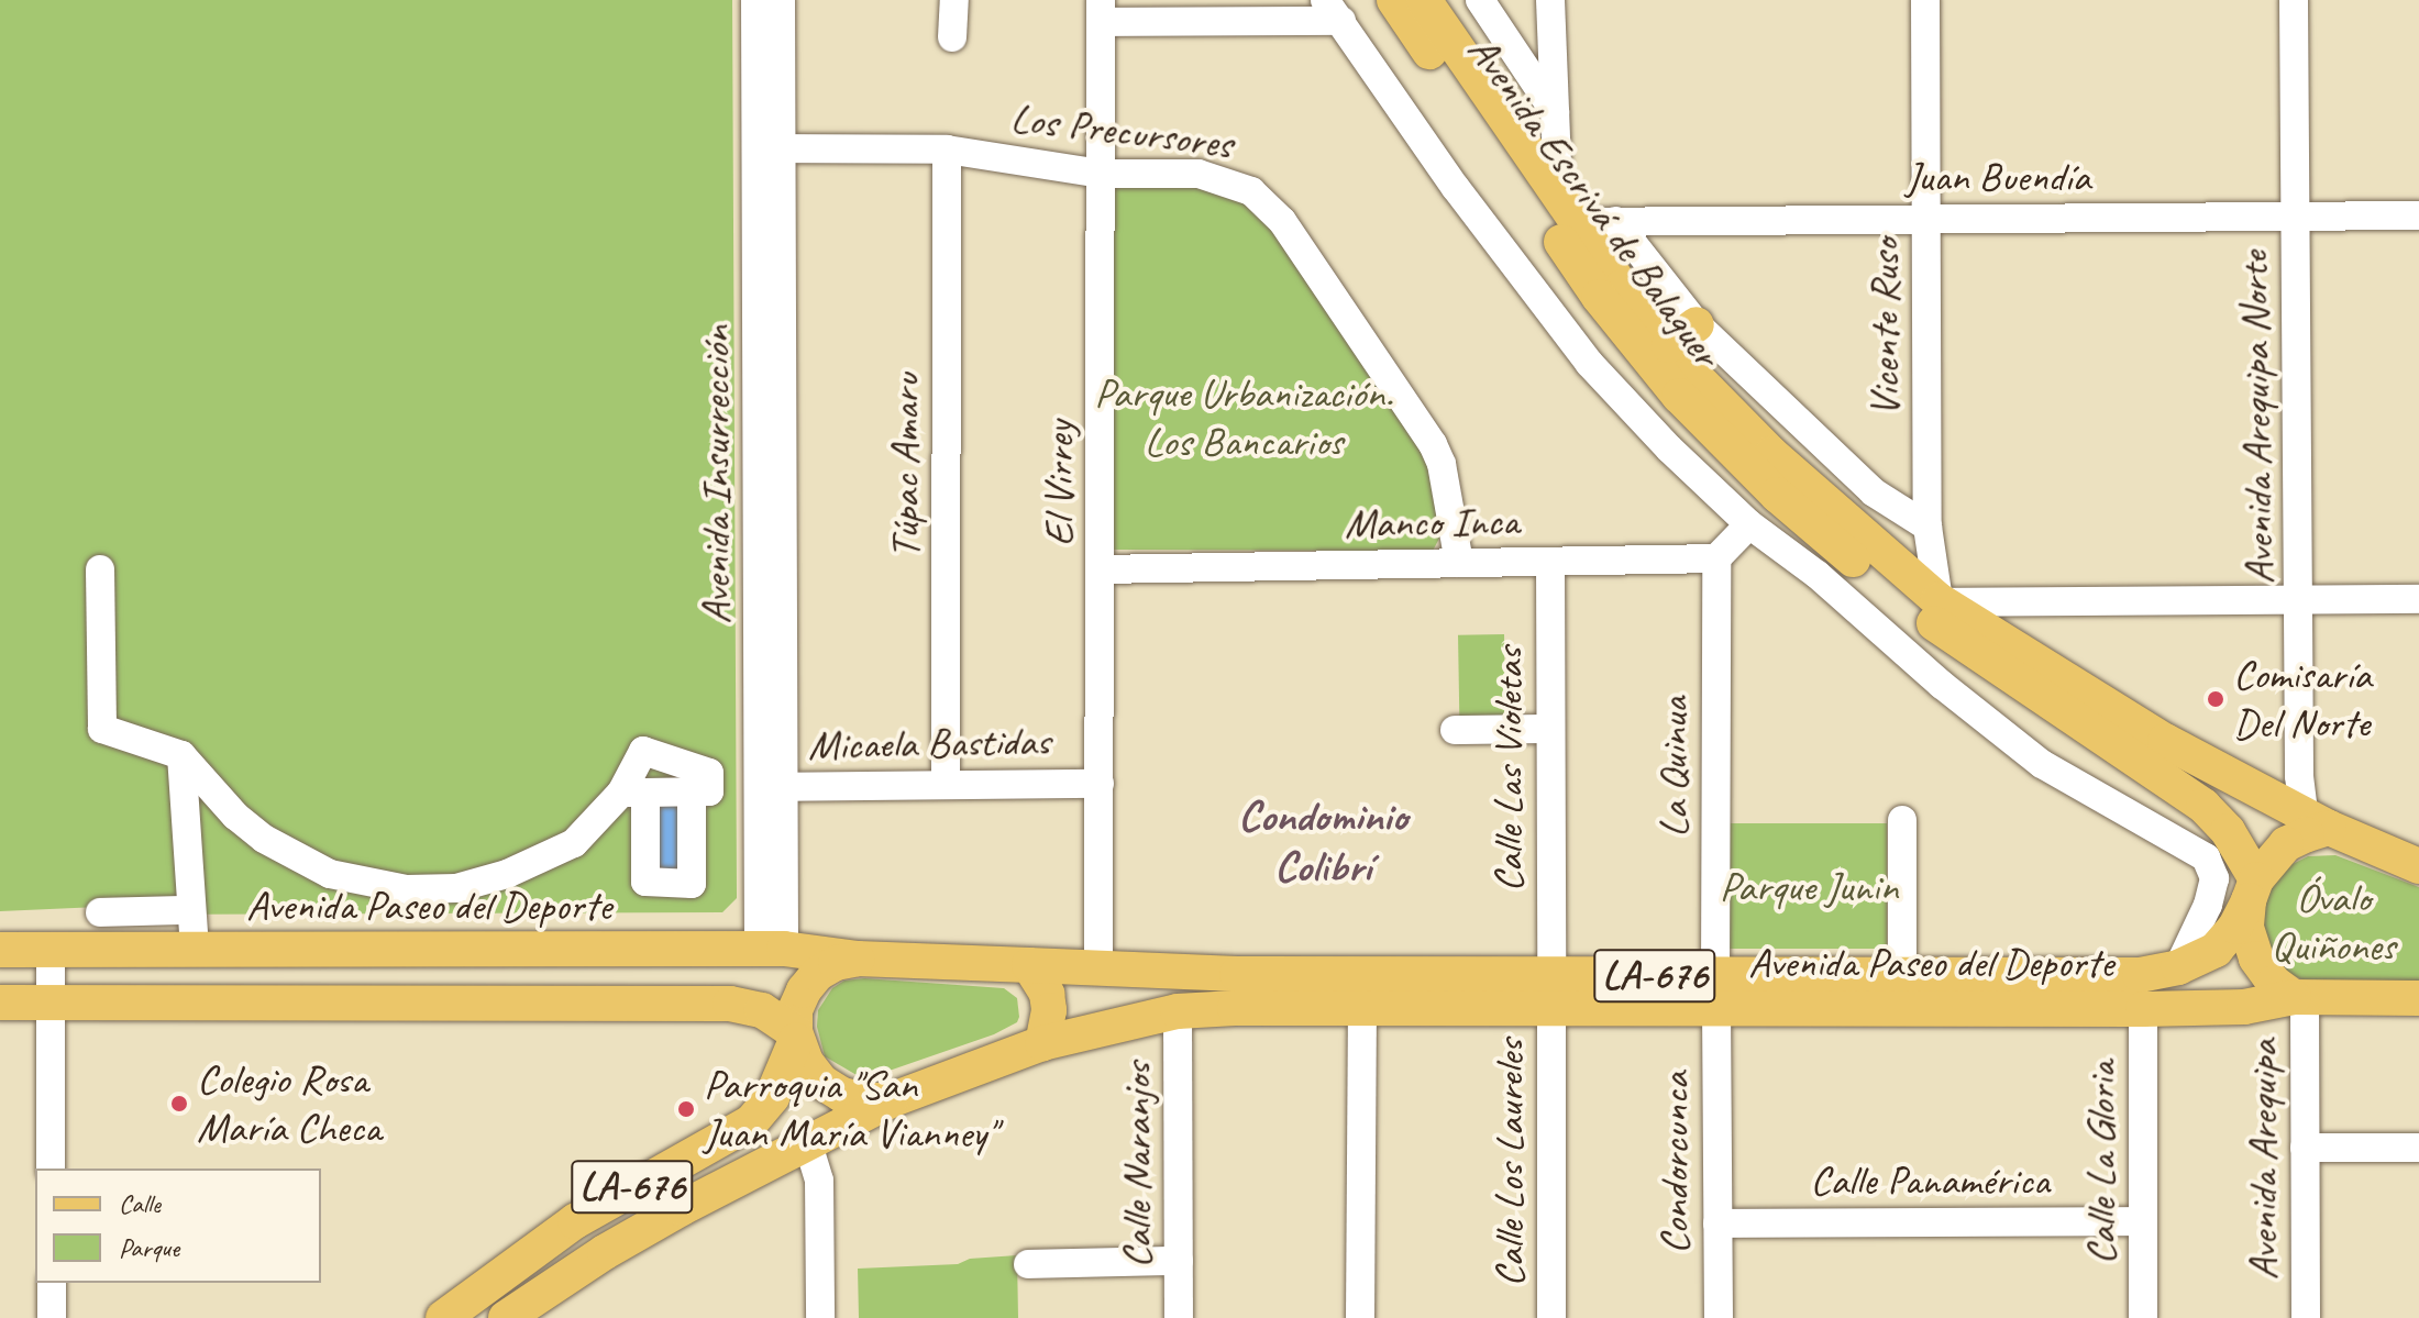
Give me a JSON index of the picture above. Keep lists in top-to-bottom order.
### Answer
{
  "streets": {
    "main road": ["Avenida Escrivá de Balaguer", "Avenida Paseo del Deporte", "LA-676"],
    "street": [
      "Los Precursores",
      "Juan Buendía",
      "Vicente Ruso",
      "Avenida Arequipa Norte",
      "Túpac Amaru",
      "Avenida Insurrección",
      "El Virrey",
      "Manco Inca",
      "Micaela Bastidas",
      "La Quinua",
      "Calle Las Violetas",
      "Avenida Arequipa",
      "Calle Los Laureles",
      "Condorcunca",
      "Calle La Gloria",
      "Calle Naranjos",
      "Calle Panamérica"
    ]
  },
  "crossings": [
    ["Los Precursores", "Túpac Amaru"],
    ["Los Precursores", "Avenida Insurrección"],
    ["Los Precursores", "El Virrey"],
    ["Los Precursores", "Manco Inca"],
    ["Juan Buendía", "Avenida Escrivá de Balaguer"],
    ["Juan Buendía", "Vicente Ruso"],
    ["Juan Buendía", "Avenida Arequipa Norte"],
    ["Avenida Escrivá de Balaguer", "Vicente Ruso"],
    ["Avenida Escrivá de Balaguer", "Avenida Arequipa Norte"],
    ["Avenida Escrivá de Balaguer", "Avenida Paseo del Deporte"],
    ["Avenida Escrivá de Balaguer", "LA-676"],
    ["Avenida Arequipa Norte", "LA-676"],
    ["Túpac Amaru", "Micaela Bastidas"],
    ["Avenida Insurrección", "Micaela Bastidas"],
    ["Avenida Insurrección", "Avenida Paseo del Deporte"],
    ["El Virrey", "Manco Inca"],
    ["El Virrey", "Micaela Bastidas"],
    ["El Virrey", "Avenida Paseo del Deporte"],
    ["Manco Inca", "La Quinua"],
    ["Manco Inca", "Calle Las Violetas"],
    ["La Quinua", "Avenida Paseo del Deporte"],
    ["La Quinua", "Condorcunca"],
    ["Calle Las Violetas", "Avenida Paseo del Deporte"],
    ["Calle Las Violetas", "Calle Los Laureles"],
    ["Avenida Paseo del Deporte", "LA-676"],
    ["Avenida Paseo del Deporte", "Avenida Arequipa"],
    ["Avenida Paseo del Deporte", "Calle Los Laureles"],
    ["Avenida Paseo del Deporte", "Condorcunca"],
    ["Avenida Paseo del Deporte", "Calle La Gloria"],
    ["Avenida Paseo del Deporte", "Calle Naranjos"],
    ["LA-676", "Avenida Arequipa"],
    ["Condorcunca", "Calle Panamérica"],
    ["Calle La Gloria", "Calle Panamérica"]
  ],
  "districts": ["Condominio Colibrí"],
  "parks": ["Parque Urbanización. Los Bancarios", "Parque Junin", "Óvalo Quiñones"],
  "places": ["Comisaría Del Norte", "Colegio Rosa María Checa", "Parroquia \"San Juan María Vianney\""],
  "legend": ["Calle", "Parque"]
}
